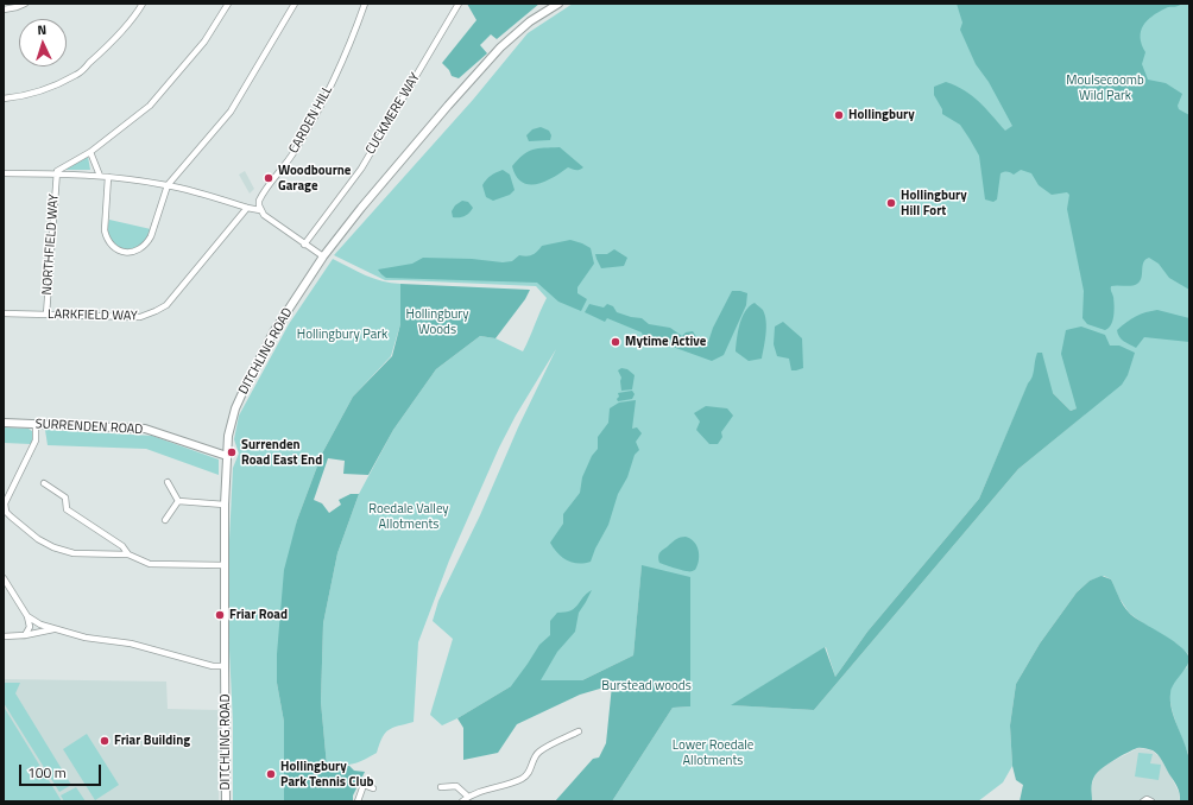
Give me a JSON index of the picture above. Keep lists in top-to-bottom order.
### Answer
{
  "streets": {
    "street": [
      "CUCKMERE WAY",
      "CARDEN HILL",
      "NORTHFIELD WAY",
      "LARKFIELD WAY",
      "DITCHLING ROAD",
      "SURRENDEN ROAD"
    ]
  },
  "crossings": [
    ["NORTHFIELD WAY", "LARKFIELD WAY"],
    ["DITCHLING ROAD", "SURRENDEN ROAD"]
  ],
  "parks": [
    "Moulsecoomb Wild Park",
    "Hollingbury Woods",
    "Hollingbury Park",
    "Roedale Valley Allotments",
    "Burstead woods",
    "Lower Roedale Allotments"
  ],
  "places": [
    "Hollingbury",
    "Woodbourne Garage",
    "Hollingbury Hill Fort",
    "Mytime Active",
    "Surrenden Road East End",
    "Friar Road",
    "Friar Building",
    "Hollingbury Park Tennis Club"
  ],
  "scale_bar": "100 m",
  "north": "top"
}
